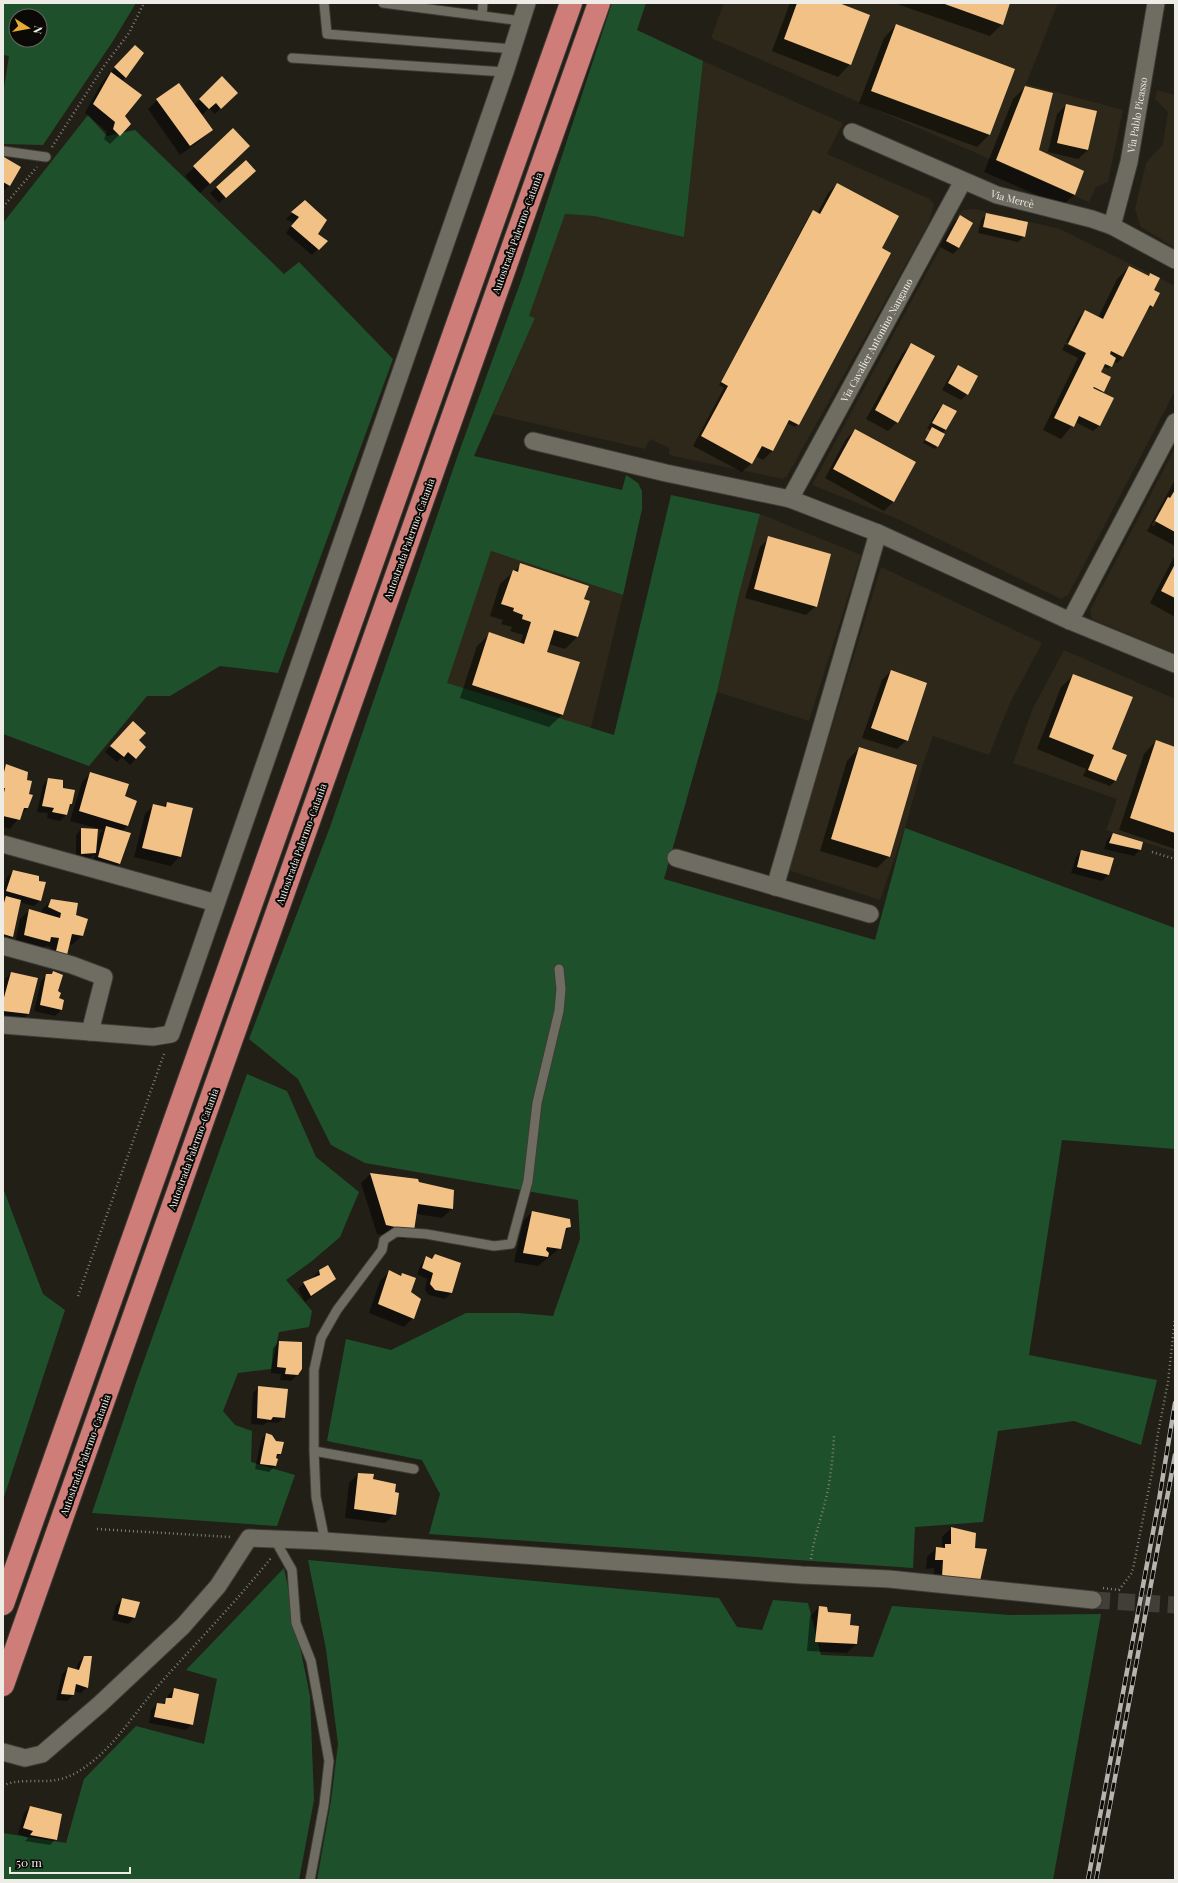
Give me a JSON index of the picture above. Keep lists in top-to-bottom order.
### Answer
{
  "streets": {
    "highway": ["Autostrada Palermo-Catania"],
    "street": ["Via Pablo Picasso", "Via Mercè", "Via Cavalier Antonino Nangano"]
  },
  "crossings": [
    ["Via Pablo Picasso", "Via Mercè"],
    ["Via Mercè", "Via Cavalier Antonino Nangano"]
  ],
  "scale_bar": "50 m",
  "north": "right"
}
